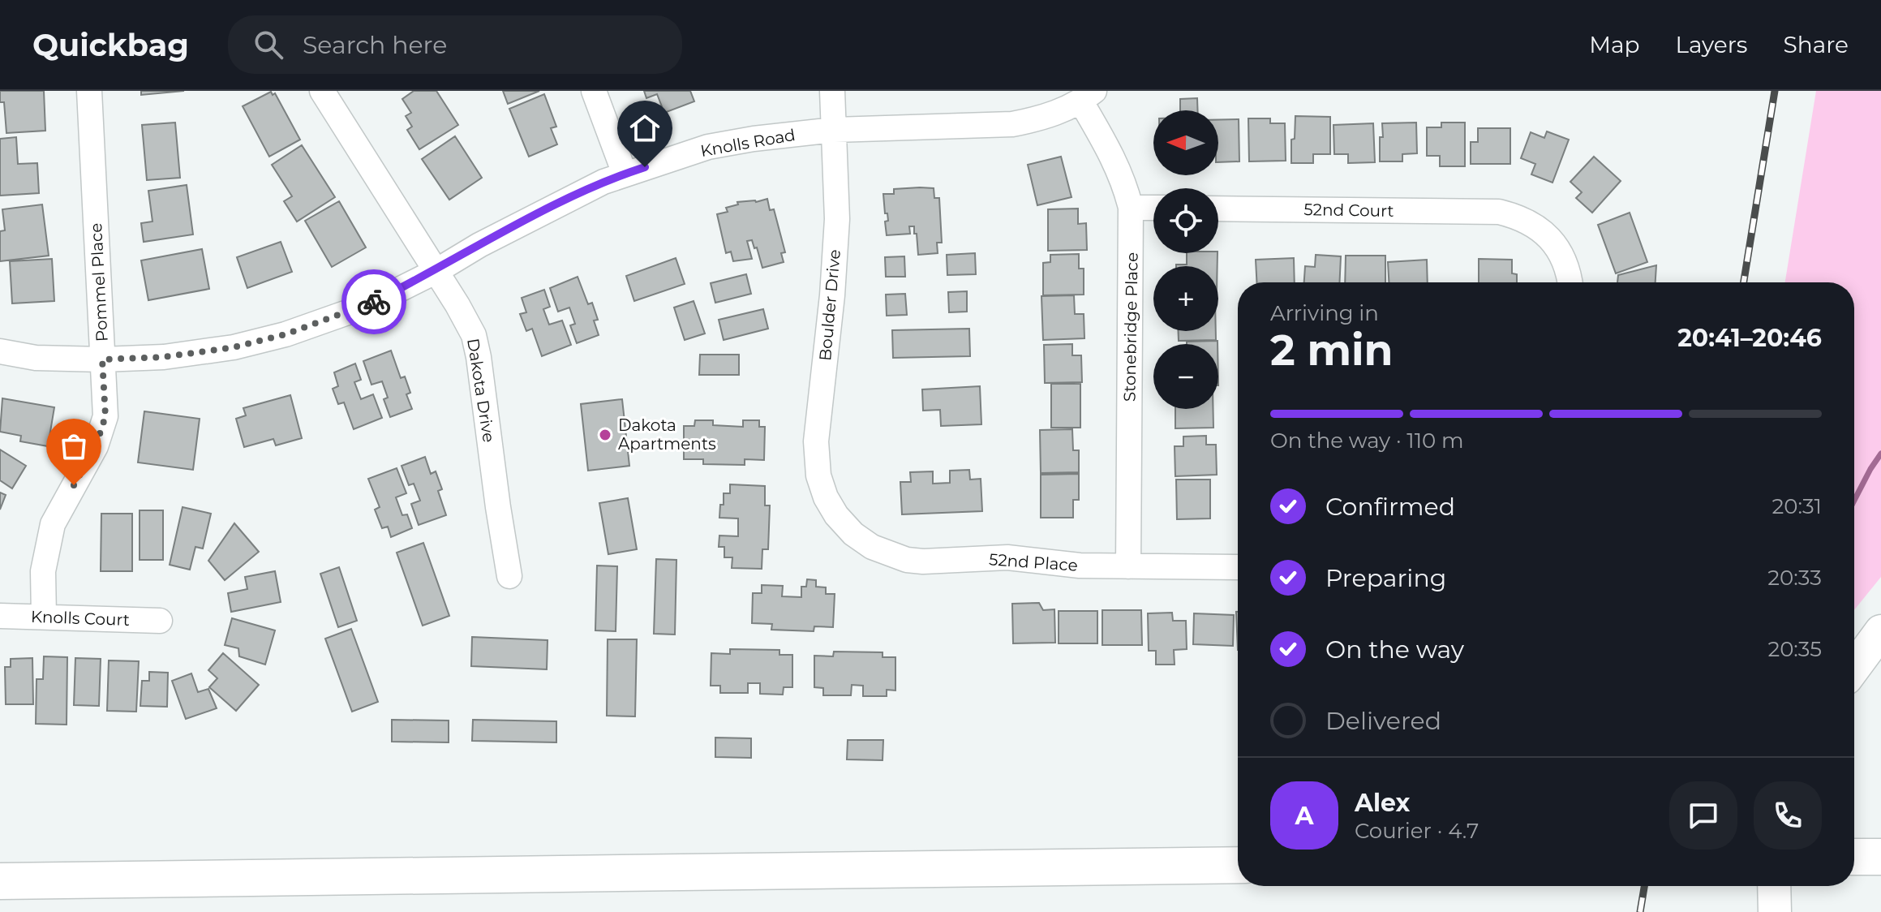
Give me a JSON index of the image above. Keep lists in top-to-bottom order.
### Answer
{
  "streets": {
    "street": [
      "Knolls Road",
      "52nd Court",
      "Pommel Place",
      "Boulder Drive",
      "Stonebridge Place",
      "Dakota Drive",
      "52nd Place",
      "Knolls Court"
    ]
  },
  "crossings": [
    ["Knolls Road", "Pommel Place"],
    ["Knolls Road", "Boulder Drive"],
    ["Knolls Road", "Stonebridge Place"],
    ["Knolls Road", "Dakota Drive"],
    ["Pommel Place", "Knolls Court"],
    ["Boulder Drive", "52nd Place"],
    ["Stonebridge Place", "52nd Place"]
  ],
  "places": ["Dakota Apartments"],
  "north": "left",
  "page": {
    "header": "Quickbag",
    "search": "Search here",
    "nav": ["Map", "Layers", "Share"],
    "map_buttons": ["+", "−"],
    "heading": ["2 min", "Arriving in", "20:41–20:46"],
    "panel": ["Alex", "Courier · 4.7"],
    "bar": "On the way · 110 m",
    "list": [
      ["Confirmed", "20:31"],
      ["Preparing", "20:33"],
      ["On the way", "20:35"],
      "Delivered"
    ],
    "round": "A"
  }
}
